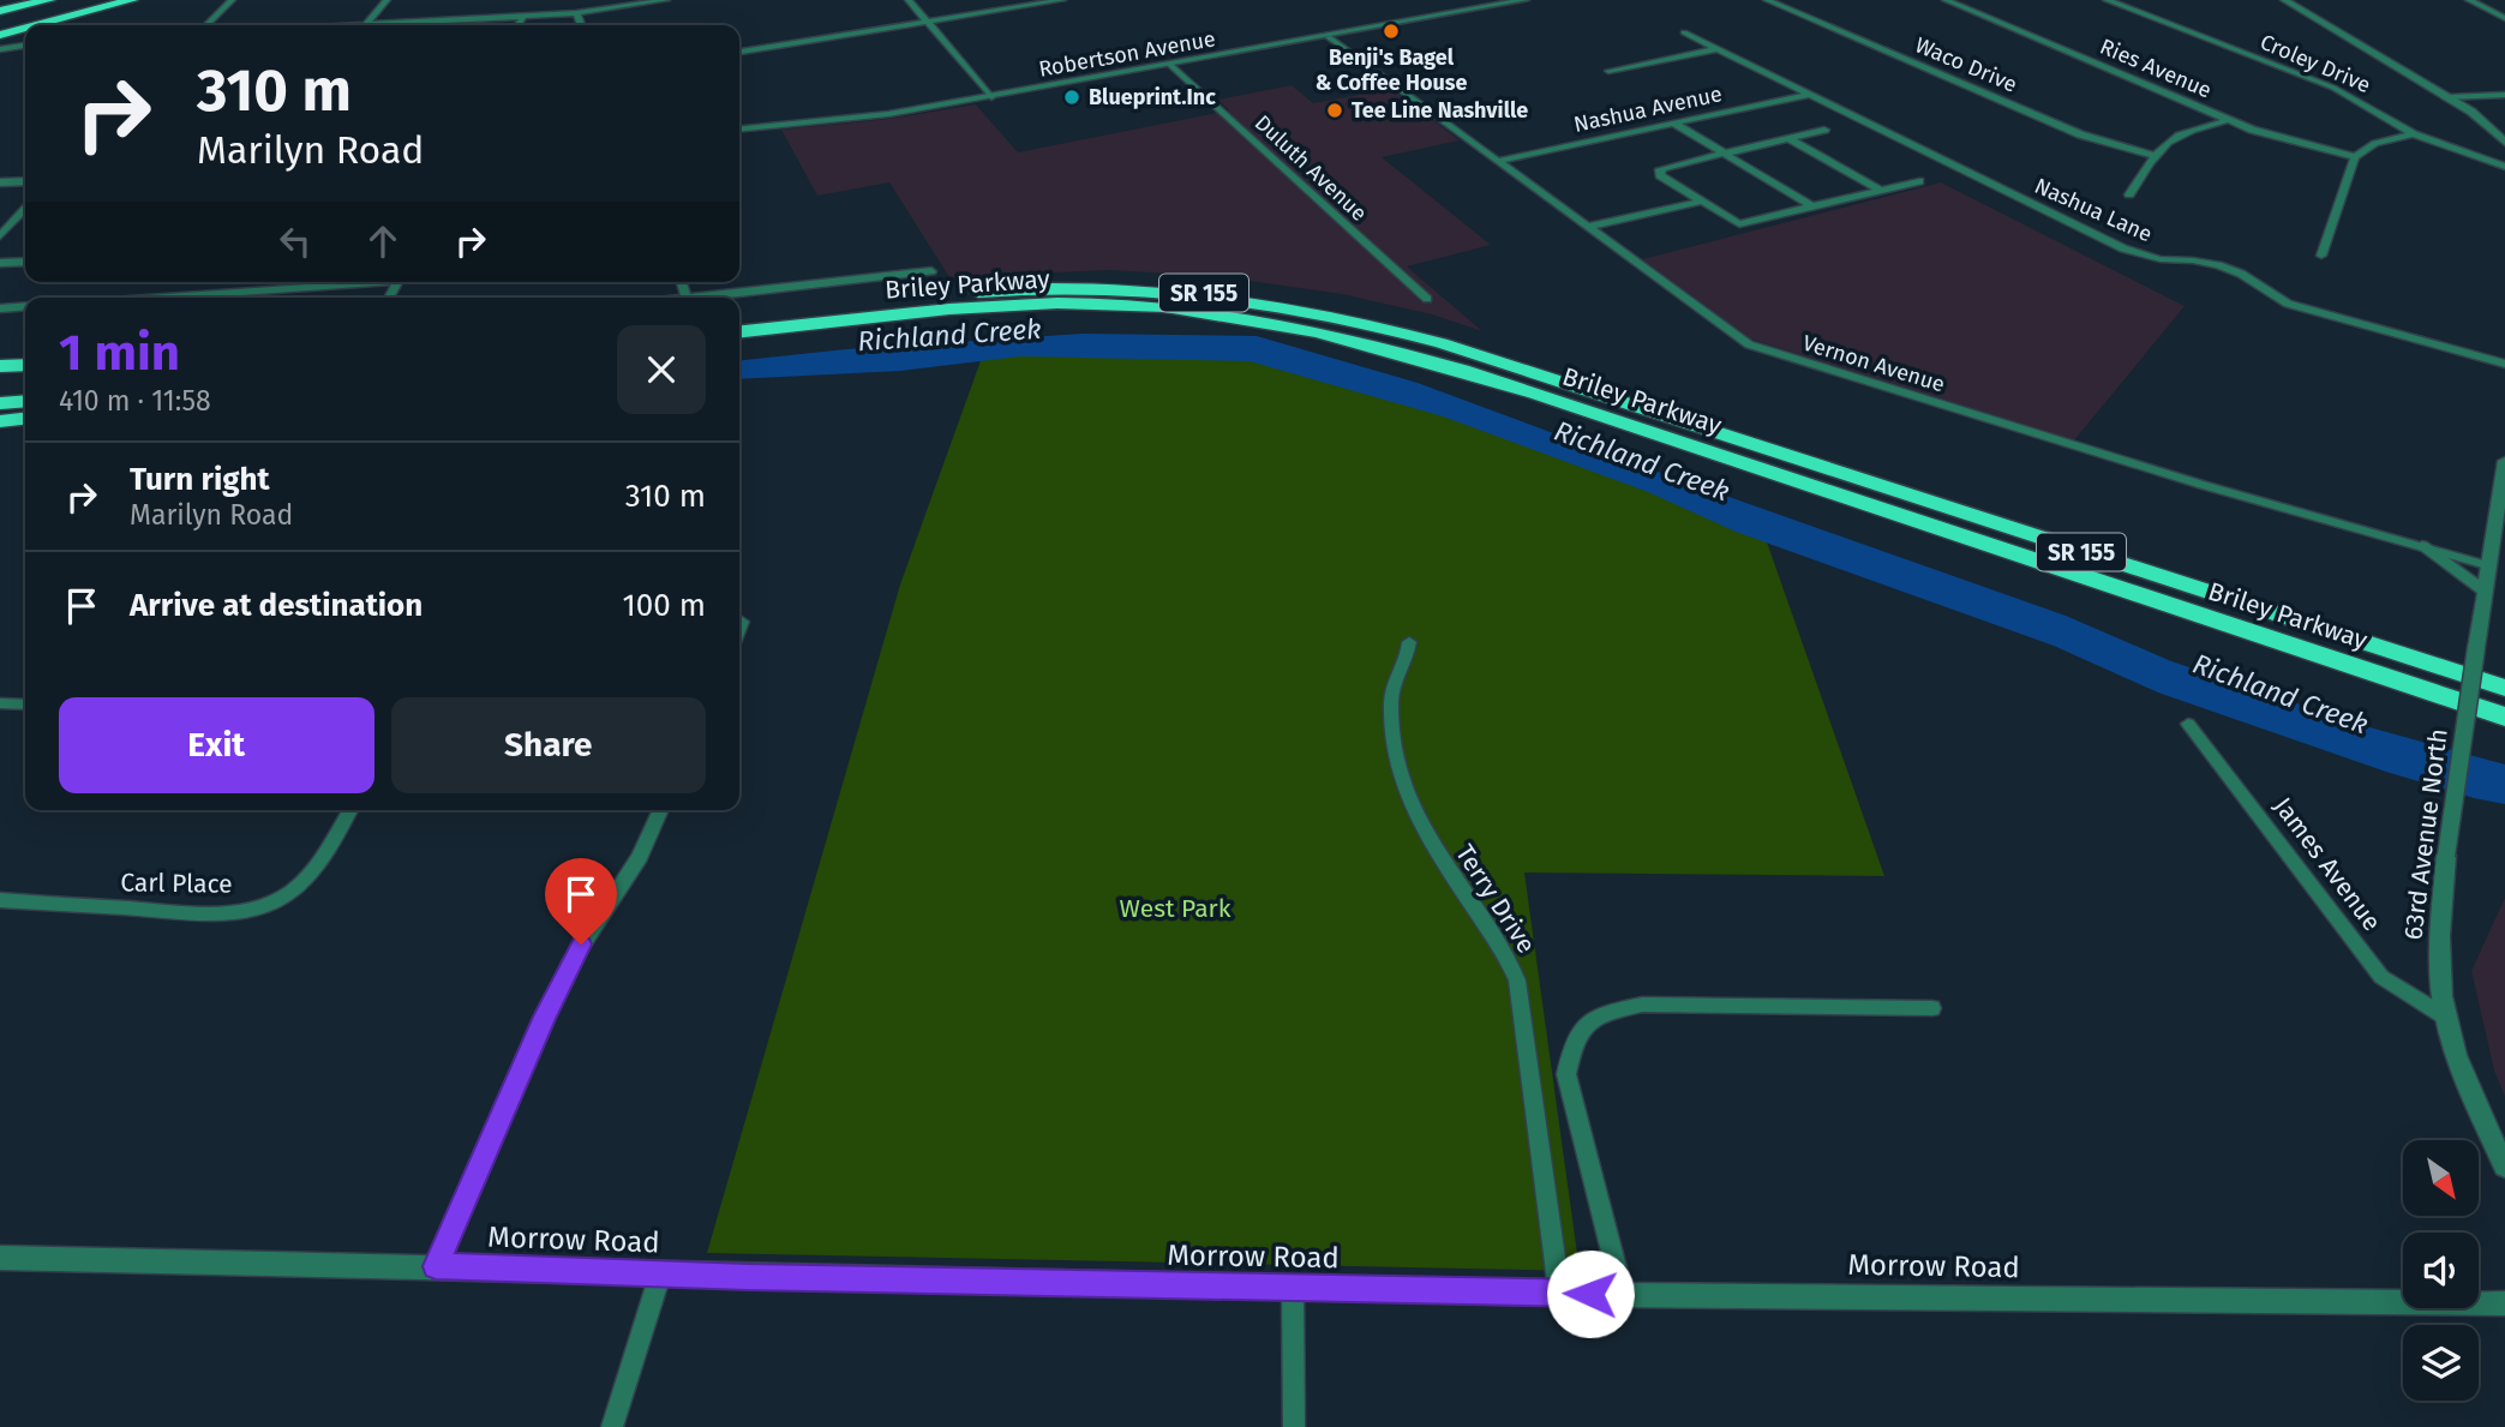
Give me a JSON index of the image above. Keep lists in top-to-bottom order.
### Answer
{
  "streets": {
    "highway": ["Briley Parkway", "SR 155"],
    "street": [
      "Robertson Avenue",
      "Croley Drive",
      "Waco Drive",
      "Ries Avenue",
      "Nashua Avenue",
      "Duluth Avenue",
      "Nashua Lane",
      "Vernon Avenue",
      "63rd Avenue North",
      "James Avenue",
      "Carl Place",
      "Terry Drive",
      "Morrow Road"
    ]
  },
  "crossings": [
    ["Robertson Avenue", "Duluth Avenue"],
    ["Robertson Avenue", "Vernon Avenue"],
    ["Nashua Avenue", "Nashua Lane"],
    ["Nashua Avenue", "Vernon Avenue"],
    ["63rd Avenue North", "James Avenue"],
    ["Terry Drive", "Morrow Road"]
  ],
  "water": ["Richland Creek"],
  "parks": ["West Park"],
  "places": ["Benji's Bagel & Coffee House", "Blueprint.Inc", "Tee Line Nashville"],
  "north": "bottom right",
  "page": {
    "turn": ["310 m", "Marilyn Road"],
    "heading": ["1 min", "410 m · 11:58"],
    "list": [
      {
        "name": "Turn right",
        "note": "Marilyn Road",
        "value": "310 m"
      },
      {
        "name": "Arrive at destination",
        "value": "100 m"
      }
    ],
    "buttons": ["Exit", "Share"]
  }
}
